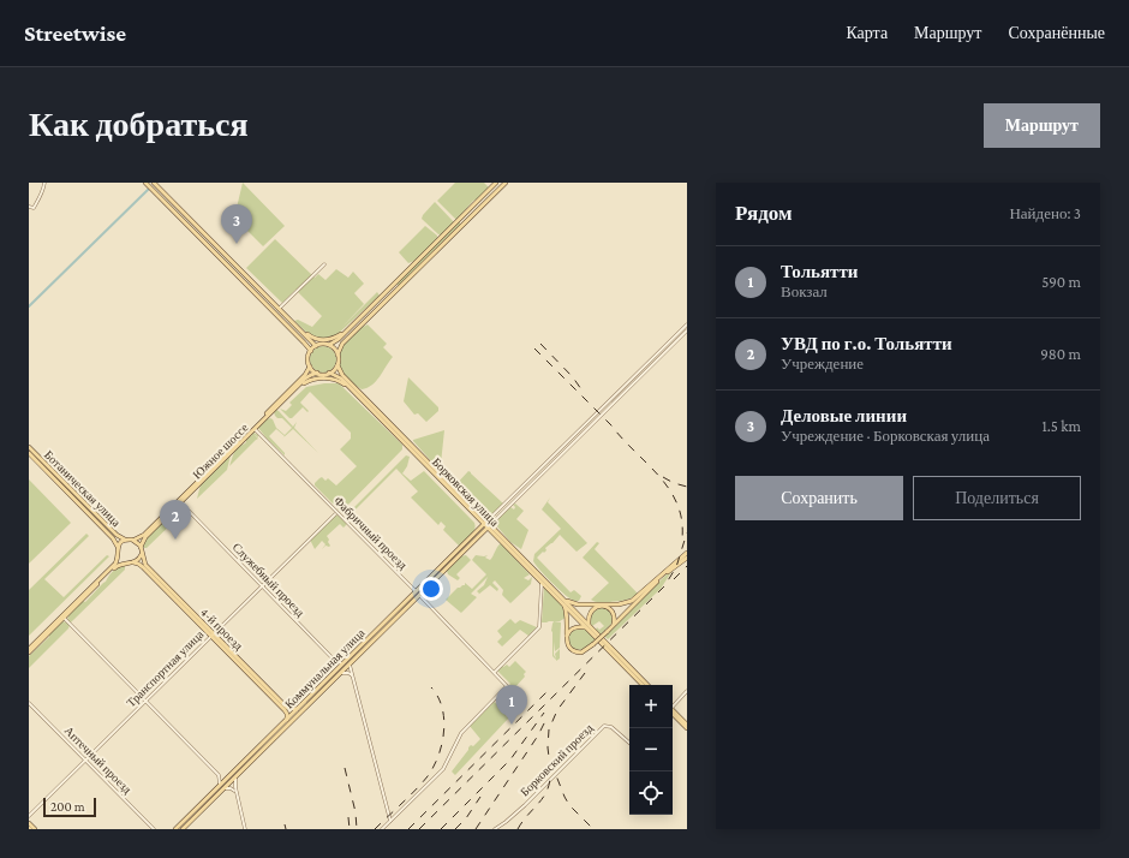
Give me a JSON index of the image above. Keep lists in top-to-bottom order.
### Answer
{
  "streets": {
    "main road": [
      "Южное шоссе",
      "Ботаническая улица",
      "Борковская улица",
      "4-й проезд",
      "Коммунальная улица"
    ],
    "street": [
      "Фабричный проезд",
      "Служебный проезд",
      "Транспортная улица",
      "Аптечный проезд",
      "Борковский проезд"
    ]
  },
  "crossings": [
    ["Южное шоссе", "Ботаническая улица"],
    ["Южное шоссе", "Борковская улица"],
    ["Южное шоссе", "Фабричный проезд"],
    ["Южное шоссе", "4-й проезд"],
    ["Ботаническая улица", "4-й проезд"],
    ["Борковская улица", "Коммунальная улица"],
    ["Фабричный проезд", "Коммунальная улица"],
    ["Служебный проезд", "Транспортная улица"],
    ["Служебный проезд", "Коммунальная улица"],
    ["4-й проезд", "Транспортная улица"],
    ["4-й проезд", "Коммунальная улица"],
    ["Транспортная улица", "Аптечный проезд"]
  ],
  "scale_bar": "200 m",
  "page": {
    "header": "Streetwise",
    "nav": ["Карта", "Маршрут", "Сохранённые"],
    "buttons": [
      "Маршрут",
      ["Сохранить", "Поделиться"]
    ],
    "title": "Как добраться",
    "heading": ["Рядом", "Найдено: 3"],
    "pins": ["3", "2", "1"],
    "list": [
      {
        "mark": "1",
        "name": "Тольятти",
        "note": "Вокзал",
        "value": "590 m"
      },
      {
        "mark": "2",
        "name": "УВД по г.о. Тольятти",
        "note": "Учреждение",
        "value": "980 m"
      },
      {
        "mark": "3",
        "name": "Деловые линии",
        "note": "Учреждение · Борковская улица",
        "value": "1.5 km"
      }
    ],
    "map_buttons": ["+", "−"],
    "scale": "200 m"
  }
}
